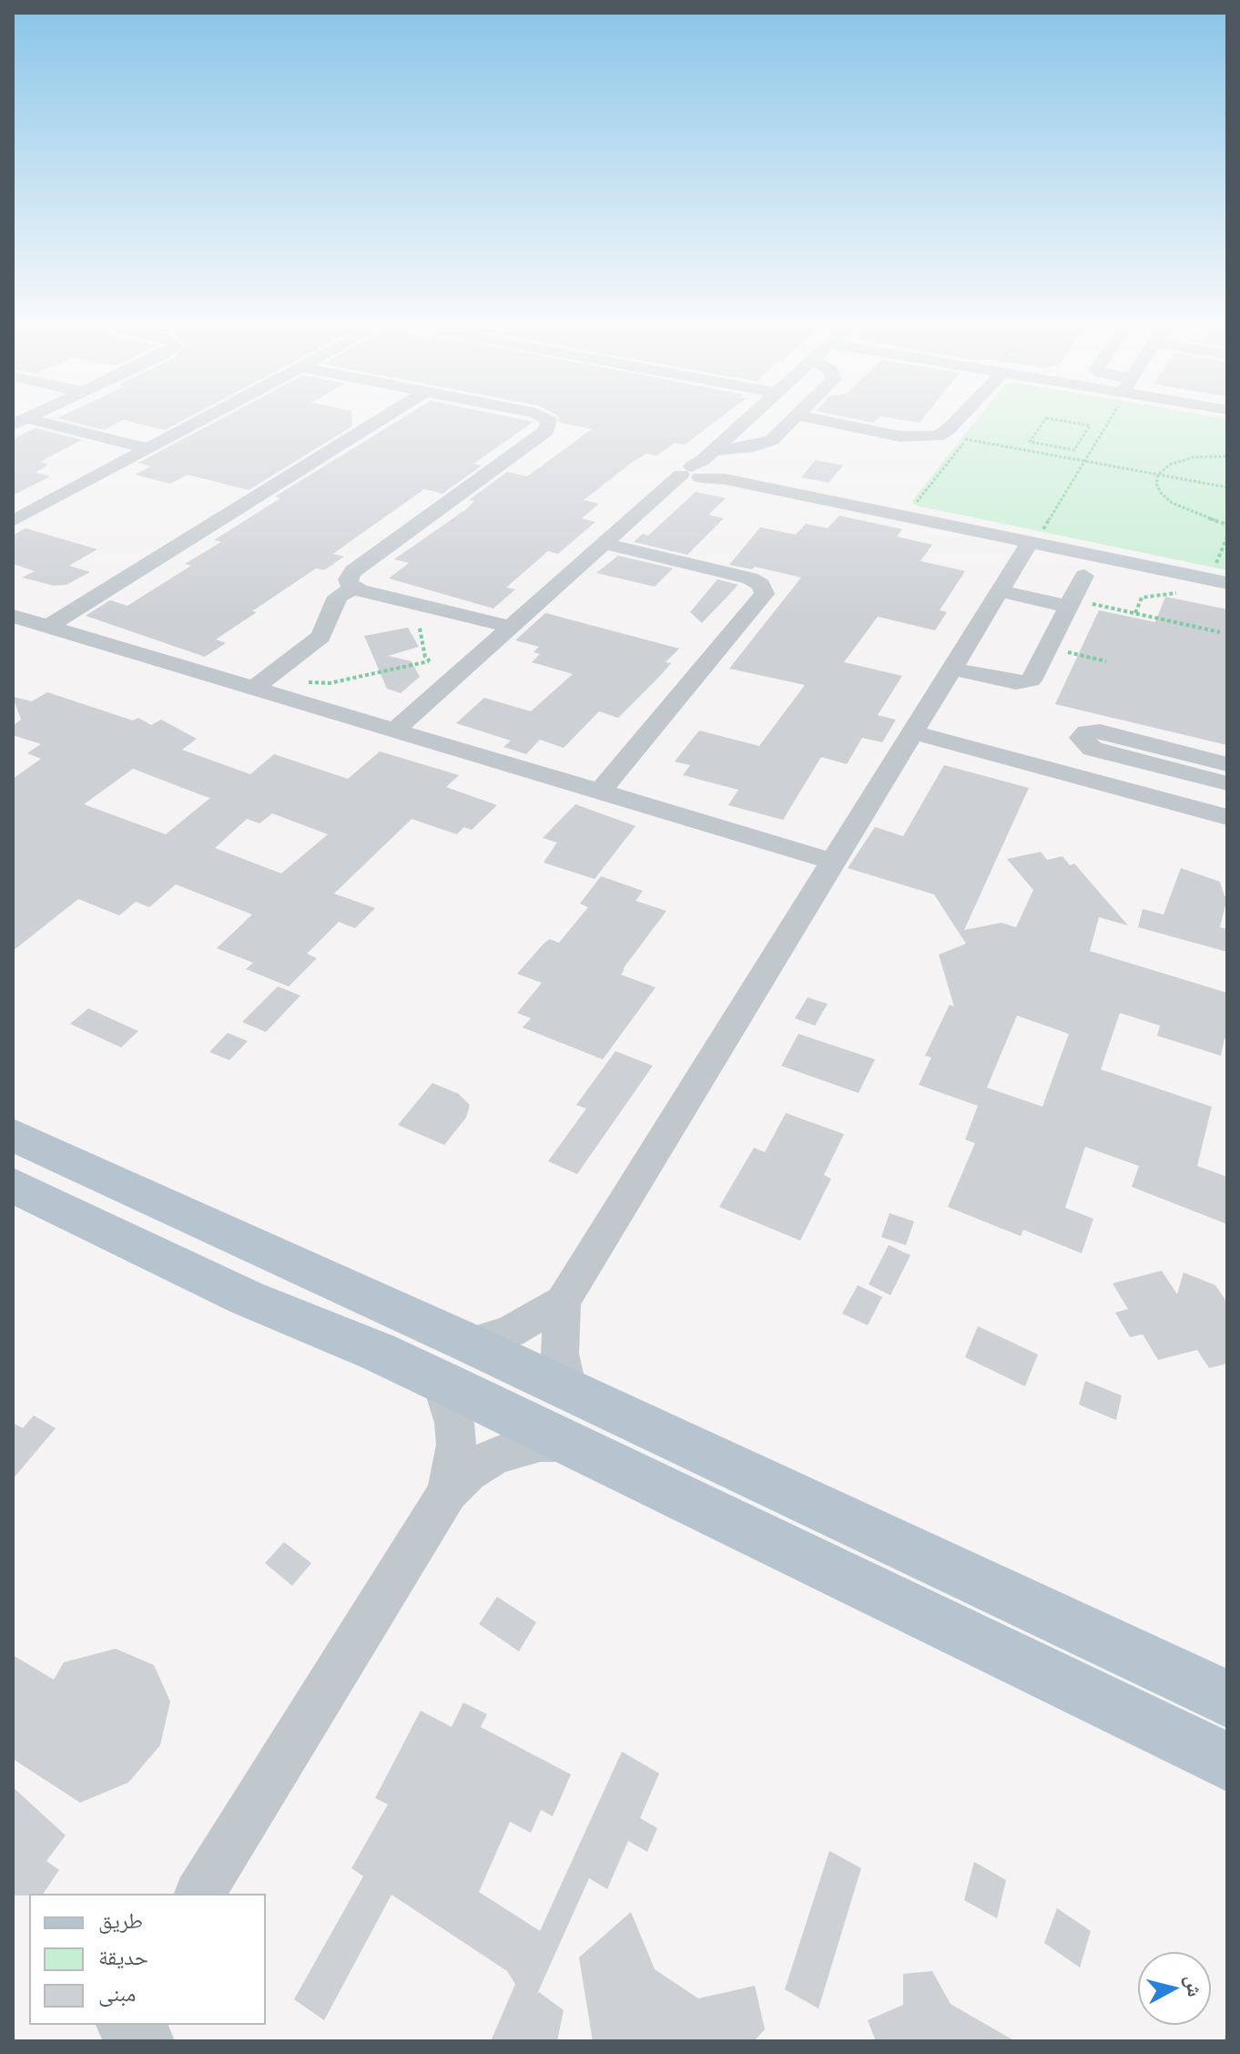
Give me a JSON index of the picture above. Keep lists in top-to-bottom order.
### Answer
{
  "legend": ["طريق", "حديقة", "مبنى"],
  "north": "right"
}
